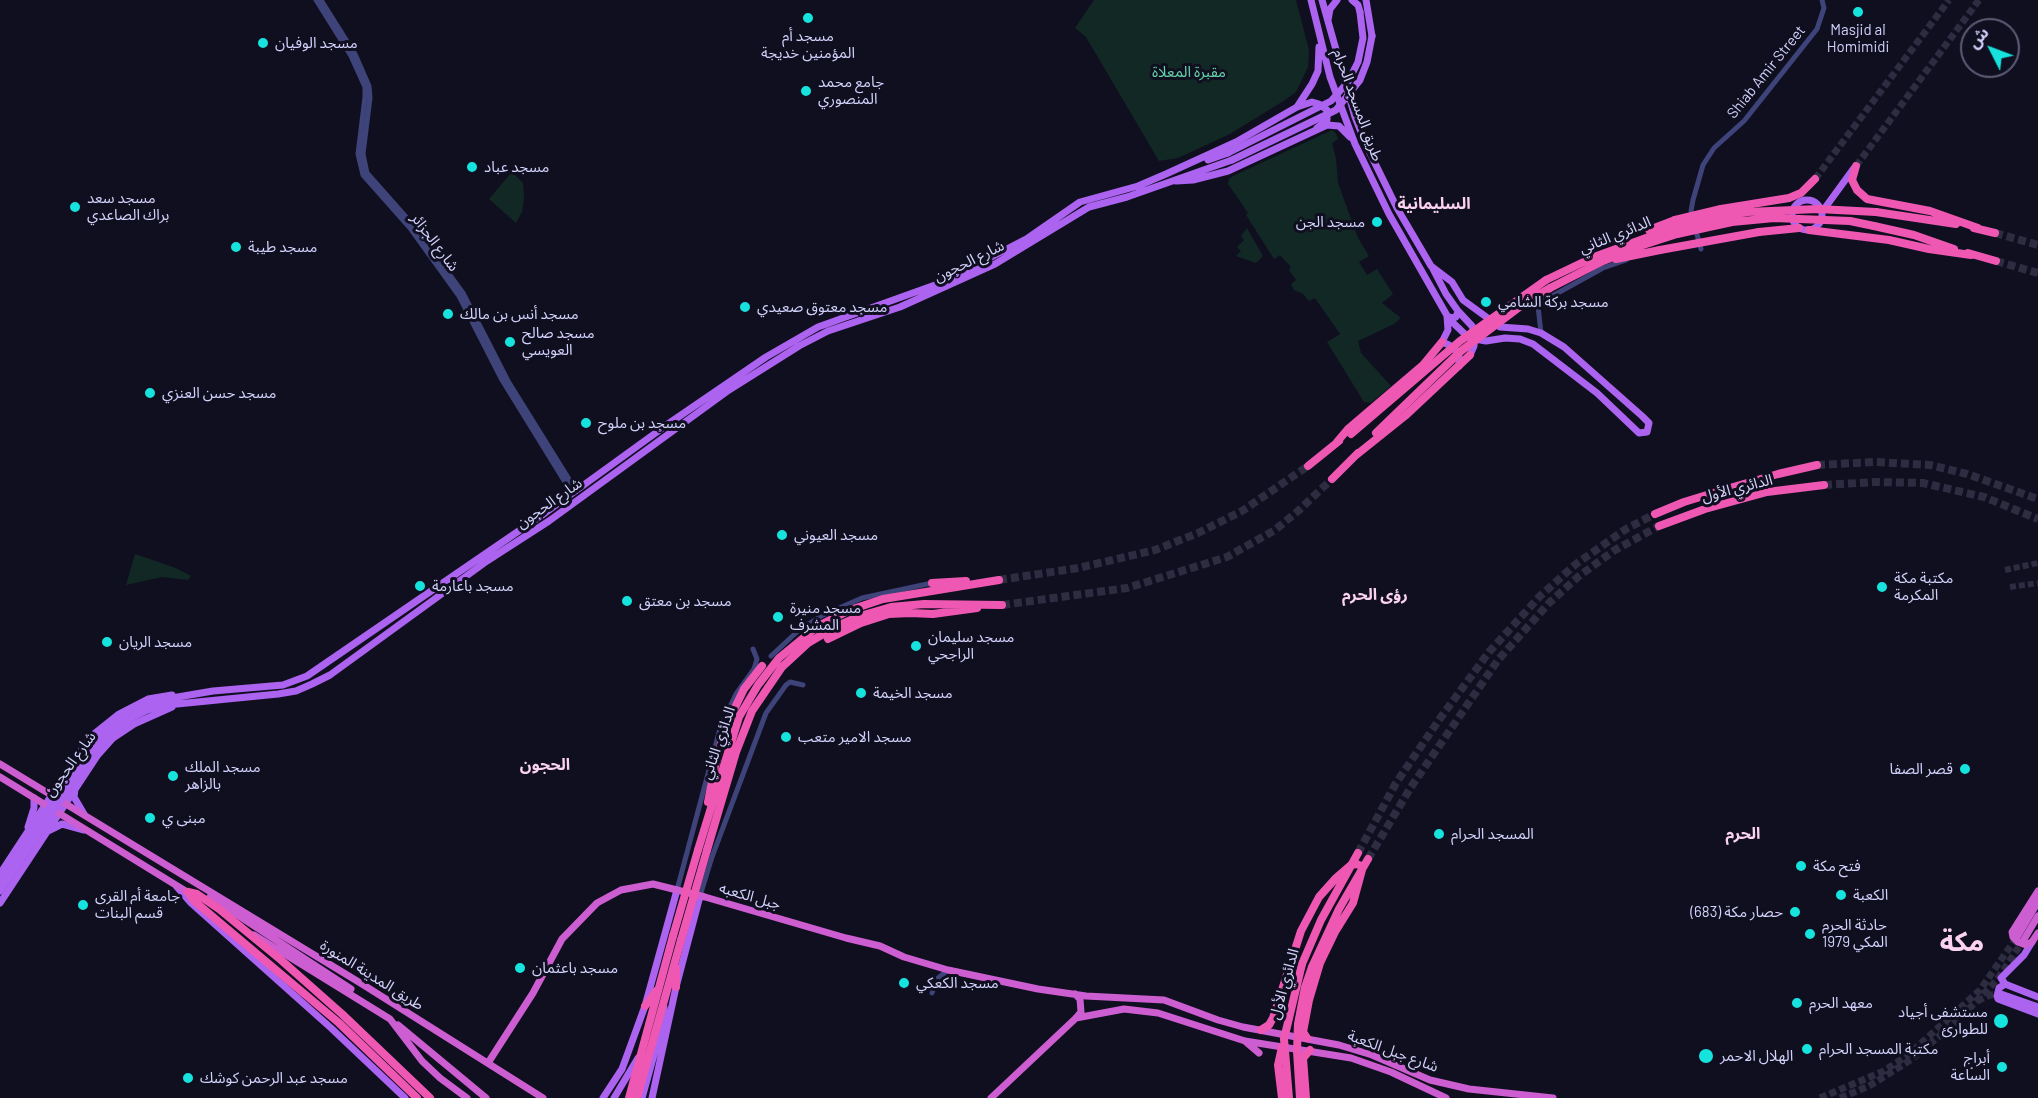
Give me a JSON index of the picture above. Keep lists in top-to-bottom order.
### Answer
{
  "streets": {
    "highway": [
      "الدائري الثاني",
      "الدائري الأول",
      "جبل الكعبه",
      "طريق المدينة المنورة",
      "شارع جبل الكعبة"
    ],
    "main road": ["طريق المسجد الحرام", "شارع الحجون"],
    "street": ["Shiab Amir Street", "شارع الجزائر"]
  },
  "crossings": [
    ["شارع الجزائر", "شارع الحجون"],
    ["جبل الكعبه", "طريق المدينة المنورة"],
    ["جبل الكعبه", "شارع جبل الكعبة"]
  ],
  "districts": [
    "السليمانية",
    "رؤى الحرم",
    "الحجون",
    "الحرم",
    "مكة"
  ],
  "parks": ["مقبرة المعلاة"],
  "places": [
    "Masjid al Homimidi",
    "مسجد أم المؤمنين خديجة",
    "مسجد الوفيان",
    "جامع محمد المنصوري",
    "مسجد عباد",
    "مسجد سعد براك الصاعدي",
    "مسجد الجن",
    "مسجد طيبة",
    "مسجد بركة الشامي",
    "مسجد معتوق صعيدي",
    "مسجد أنس بن مالك",
    "مسجد صالح العويسي",
    "مسجد حسن العنزي",
    "مسجد بن ملوح",
    "مسجد العيوني",
    "مسجد باعارمة",
    "مكتبة مكة المكرمة",
    "مسجد بن معتق",
    "مسجد منيرة المشرف",
    "مسجد الريان",
    "مسجد سليمان الراجحي",
    "مسجد الخيمة",
    "مسجد الامير متعب",
    "قصر الصفا",
    "مسجد الملك بالزاهر",
    "مبنى ي",
    "المسجد الحرام",
    "فتح مكة",
    "الكعبة",
    "جامعة أم القرى قسم البنات",
    "حصار مكة (683)",
    "حادثة الحرم المكي 1979",
    "مسجد باعثمان",
    "مسجد الكعكي",
    "معهد الحرم",
    "مستشفى أجياد للطوارئ",
    "مكتبة المسجد الحرام",
    "الهلال الاحمر",
    "أبراج الساعة",
    "مسجد عبد الرحمن كوشك"
  ],
  "north": "top left"
}
